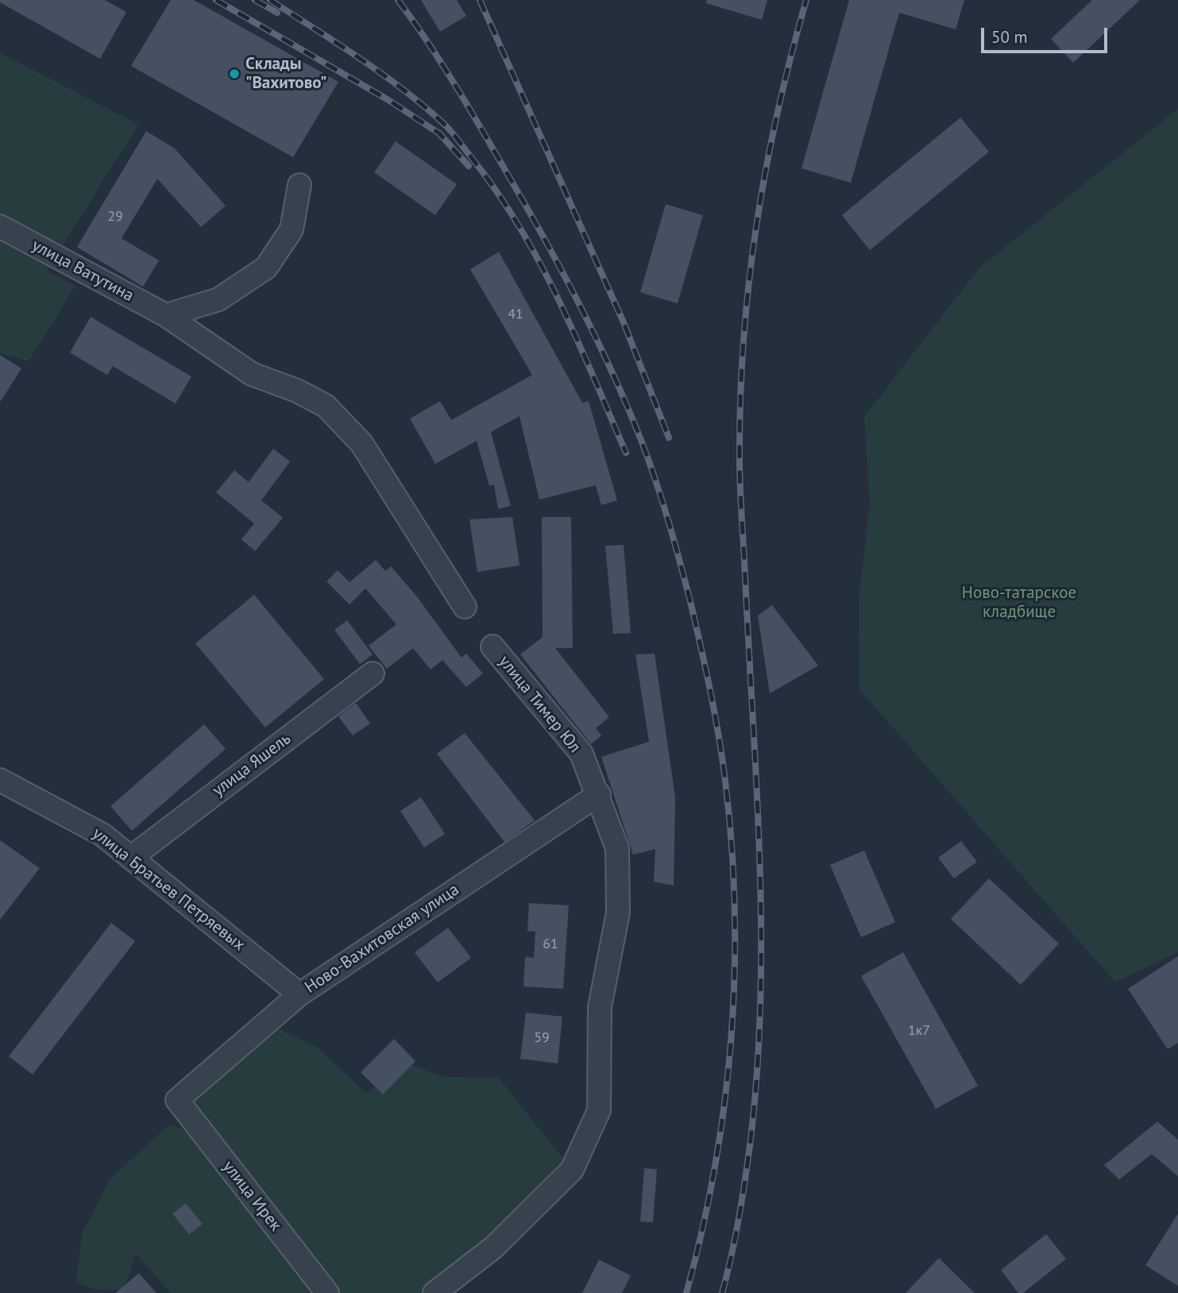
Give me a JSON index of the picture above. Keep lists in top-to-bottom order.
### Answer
{
  "streets": {
    "street": [
      "улица Ватутина",
      "улица Тимер Юл",
      "улица Яшель",
      "улица Братьев Петряевых",
      "Ново-Вахитовская улица",
      "улица Ирек"
    ]
  },
  "crossings": [
    ["улица Тимер Юл", "Ново-Вахитовская улица"],
    ["улица Яшель", "улица Братьев Петряевых"],
    ["улица Братьев Петряевых", "Ново-Вахитовская улица"],
    ["Ново-Вахитовская улица", "улица Ирек"]
  ],
  "parks": ["Ново-татарское кладбище"],
  "places": ["Склады \"Вахитово\""],
  "house_numbers": [
    "29",
    "41",
    "61",
    "1к7",
    "59"
  ],
  "scale_bar": "50 m"
}
